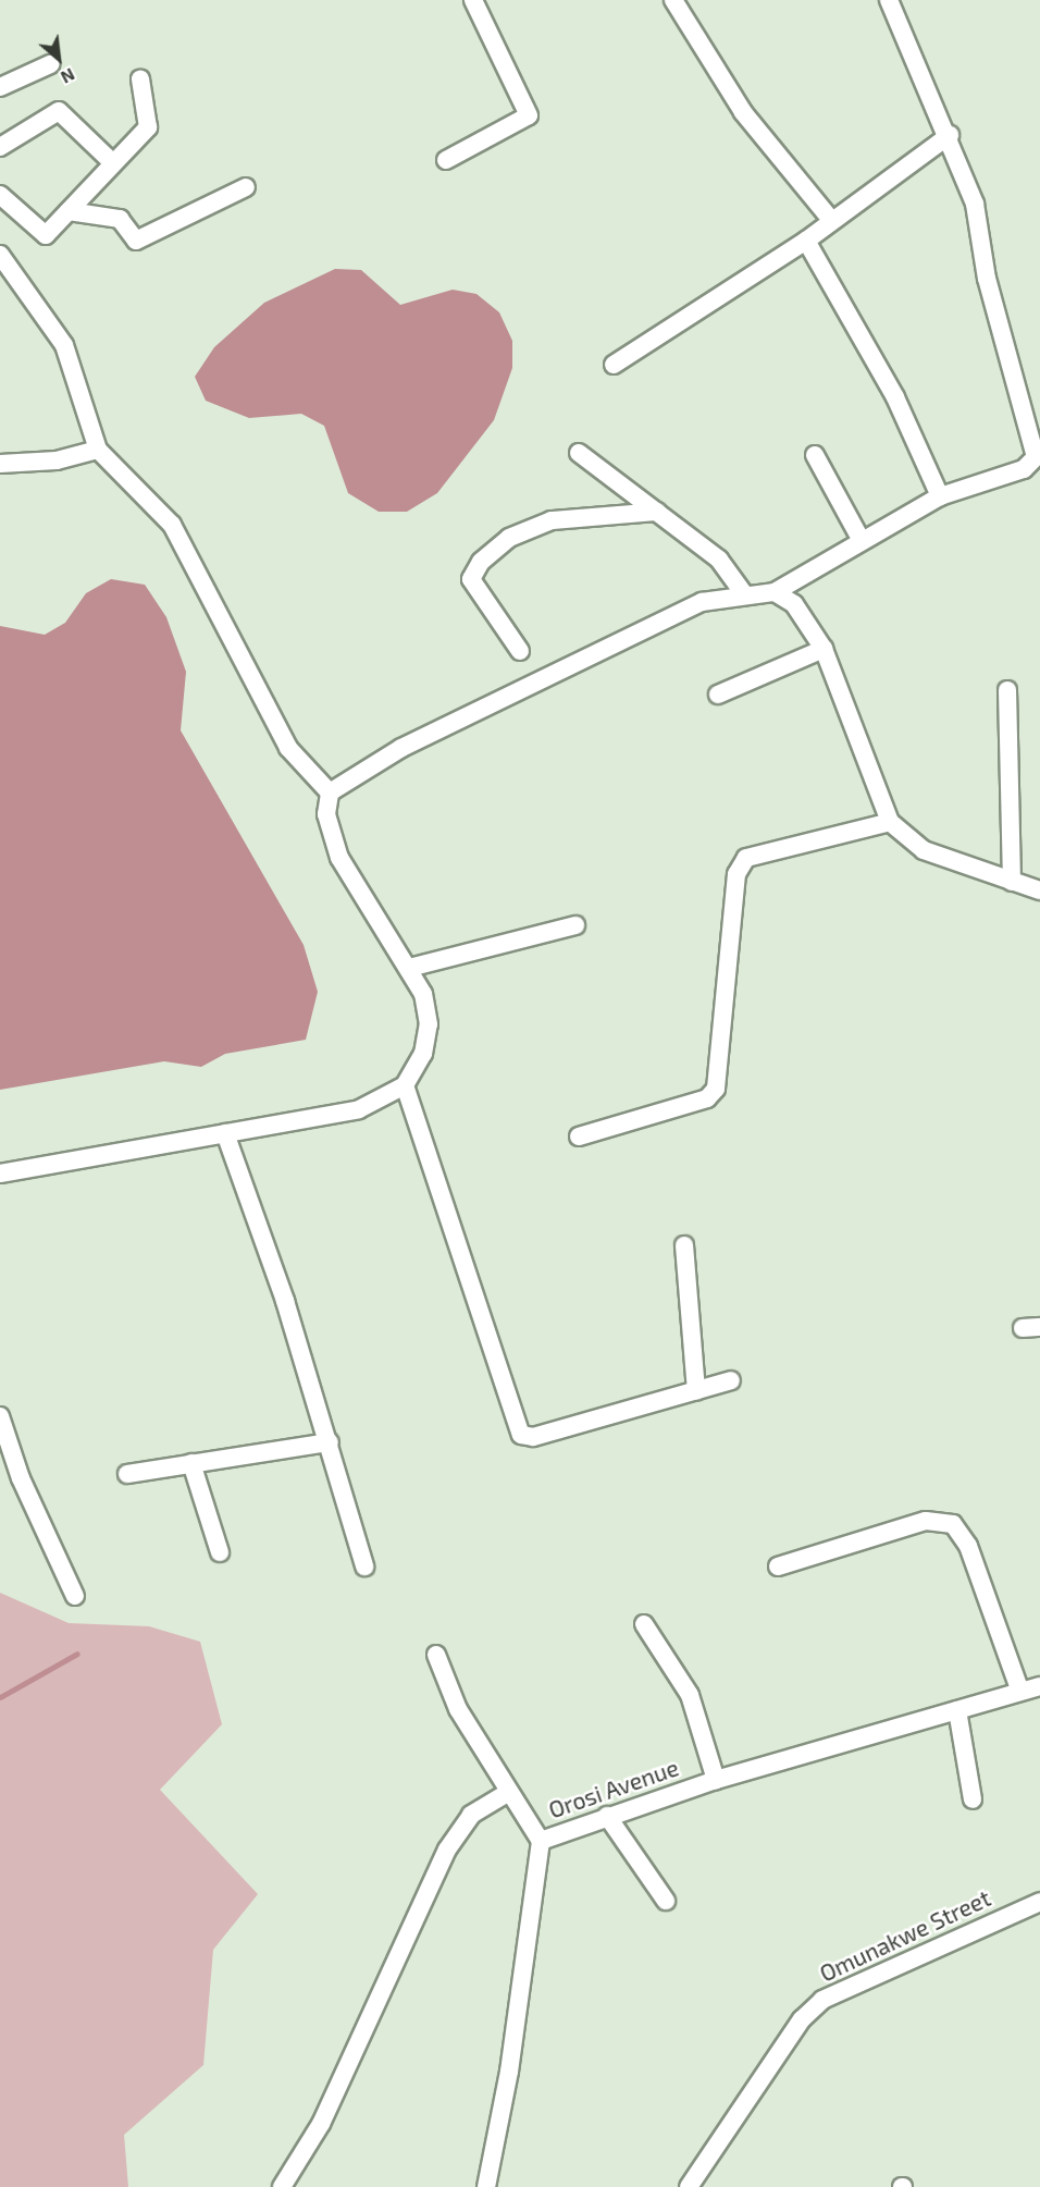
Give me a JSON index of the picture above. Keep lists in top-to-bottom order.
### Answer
{
  "streets": {
    "street": ["Orosi Avenue", "Omunakwe Street"]
  },
  "north": "bottom right"
}
